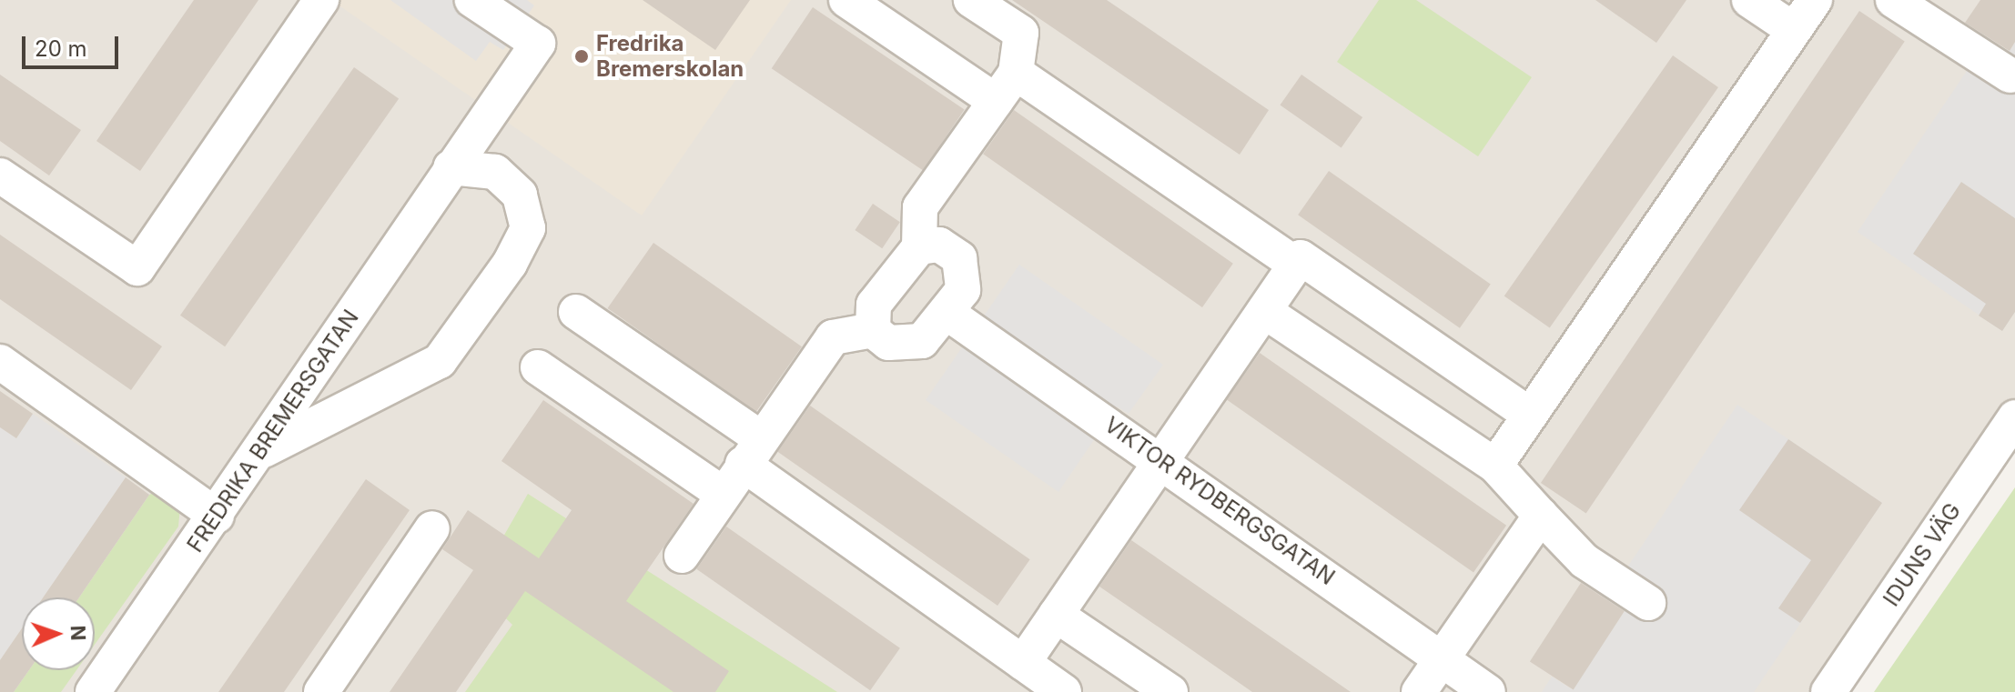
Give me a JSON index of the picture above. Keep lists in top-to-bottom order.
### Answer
{
  "streets": {
    "street": ["FREDRIKA BREMERSGATAN", "VIKTOR RYDBERGSGATAN", "IDUNS VÄG"]
  },
  "places": ["Fredrika Bremerskolan"],
  "scale_bar": "20 m",
  "north": "right"
}
